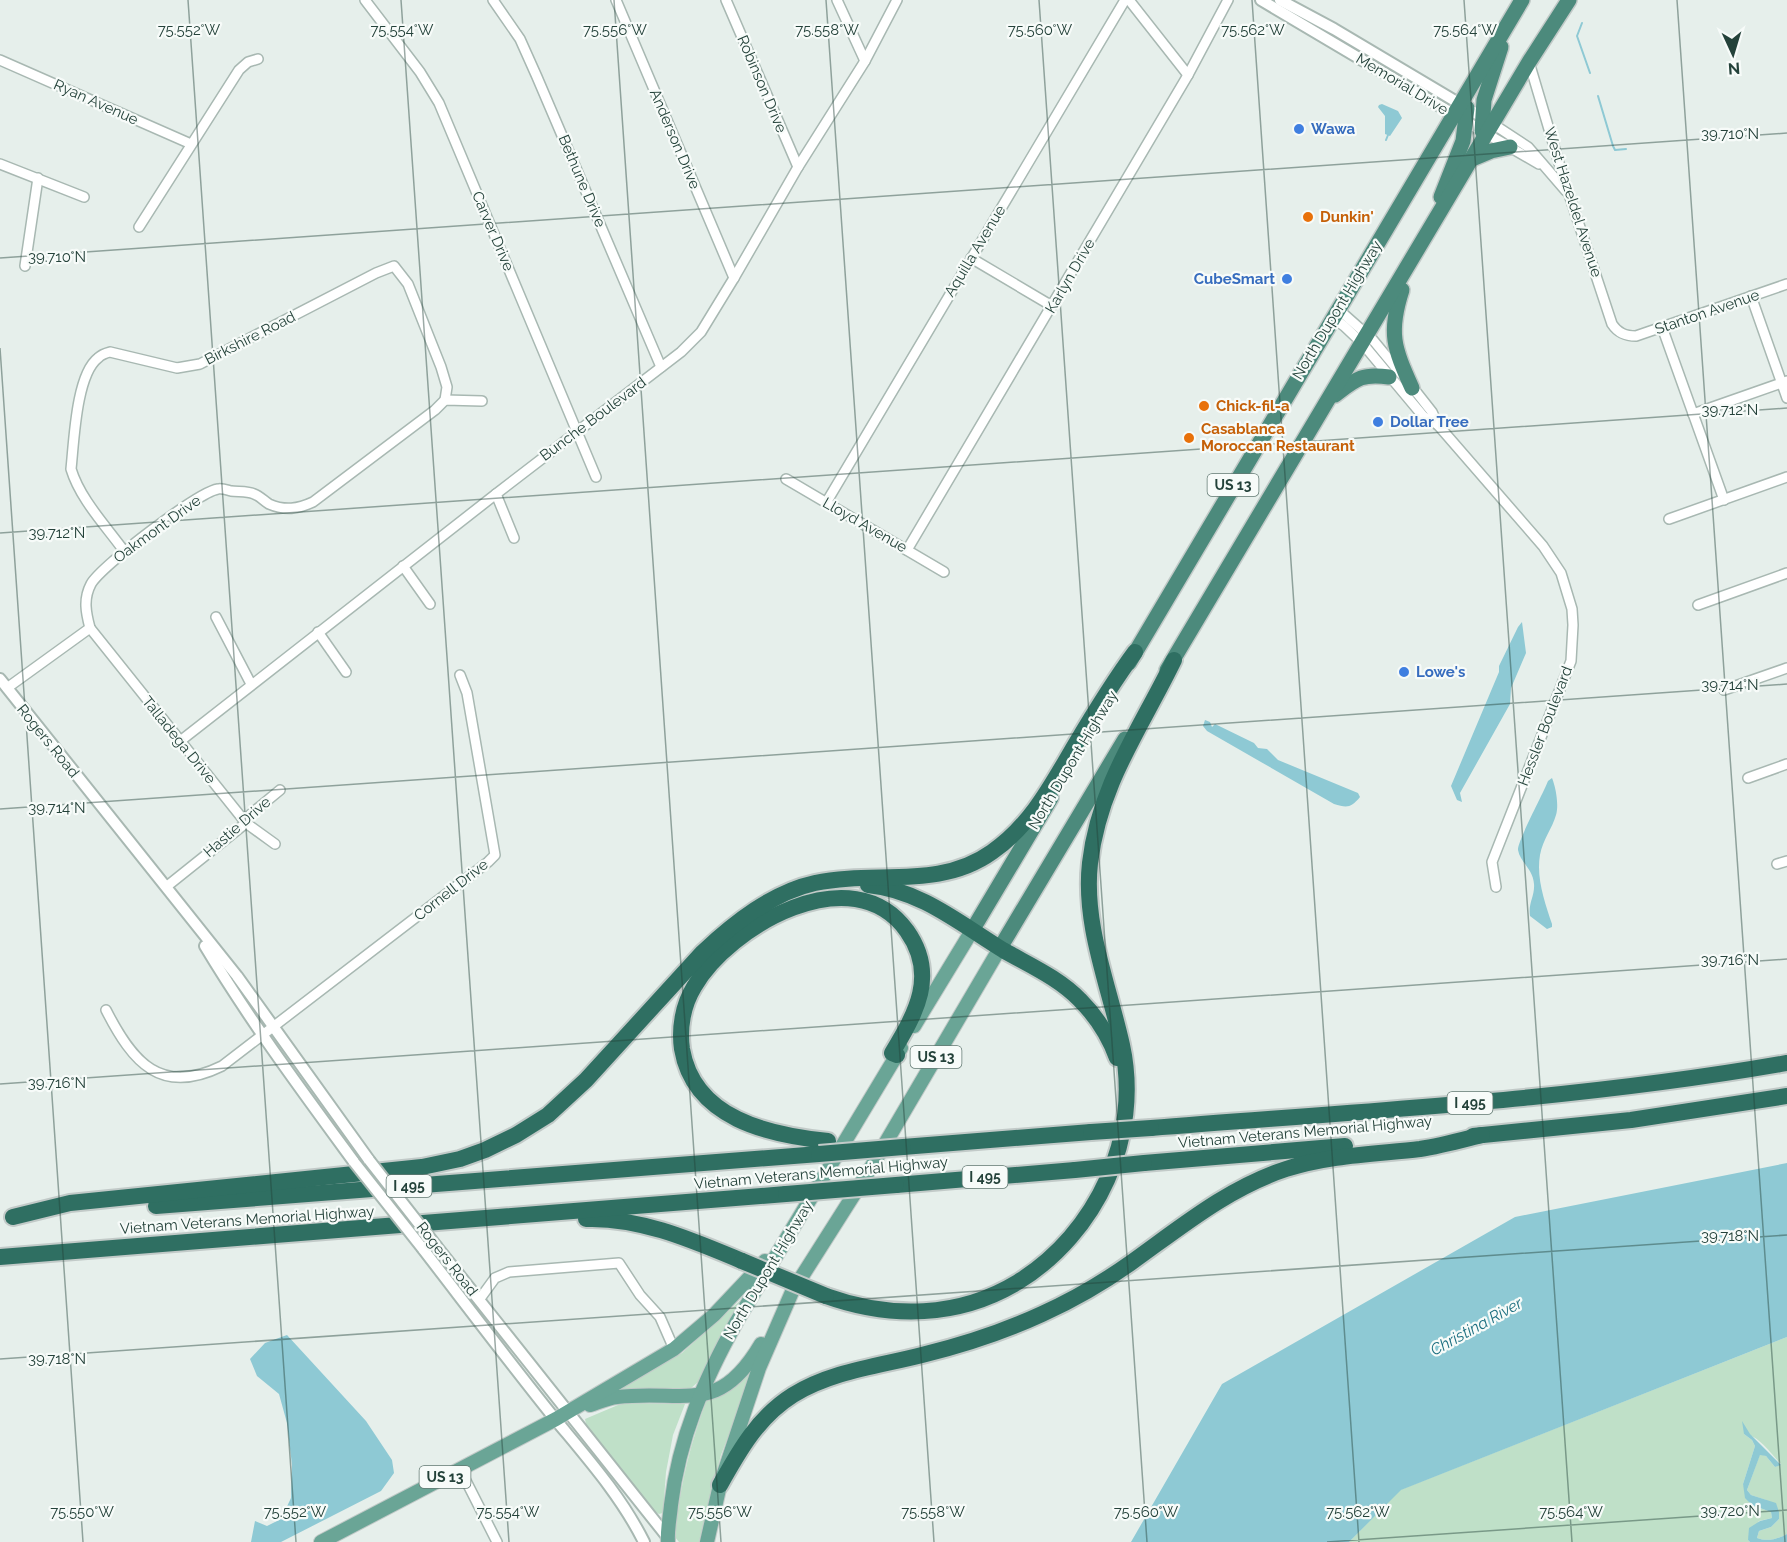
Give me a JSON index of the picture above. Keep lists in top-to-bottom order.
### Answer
{
  "streets": {
    "highway": [
      "North Dupont Highway",
      "US 13",
      "I 495",
      "Vietnam Veterans Memorial Highway"
    ],
    "street": [
      "Robinson Drive",
      "Memorial Drive",
      "Ryan Avenue",
      "Anderson Drive",
      "Bethune Drive",
      "West Hazeldel Avenue",
      "Carver Drive",
      "Aquilla Avenue",
      "Karlyn Drive",
      "Stanton Avenue",
      "Birkshire Road",
      "Bunche Boulevard",
      "Lloyd Avenue",
      "Oakmont Drive",
      "Hessler Boulevard",
      "Talladega Drive",
      "Rogers Road",
      "Hastie Drive",
      "Cornell Drive"
    ]
  },
  "crossings": [
    ["Robinson Drive", "Bunche Boulevard"],
    ["Memorial Drive", "West Hazeldel Avenue"],
    ["Memorial Drive", "North Dupont Highway"],
    ["Memorial Drive", "US 13"],
    ["Anderson Drive", "Bunche Boulevard"],
    ["Bethune Drive", "Bunche Boulevard"],
    ["West Hazeldel Avenue", "Stanton Avenue"],
    ["West Hazeldel Avenue", "US 13"],
    ["Carver Drive", "Bunche Boulevard"],
    ["Aquilla Avenue", "Lloyd Avenue"],
    ["Karlyn Drive", "Lloyd Avenue"],
    ["North Dupont Highway", "US 13"],
    ["North Dupont Highway", "Hessler Boulevard"],
    ["North Dupont Highway", "Rogers Road"],
    ["Birkshire Road", "Oakmont Drive"],
    ["Bunche Boulevard", "Talladega Drive"],
    ["US 13", "Hessler Boulevard"],
    ["US 13", "Rogers Road"],
    ["Oakmont Drive", "Talladega Drive"],
    ["Talladega Drive", "Hastie Drive"],
    ["Rogers Road", "Hastie Drive"],
    ["Rogers Road", "Cornell Drive"]
  ],
  "water": ["Christina River"],
  "places": [
    "Wawa",
    "Dunkin'",
    "CubeSmart",
    "Chick-fil-a",
    "Dollar Tree",
    "Casablanca Moroccan Restaurant",
    "Lowe's"
  ],
  "north": "bottom",
  "coordinates": [
    "75.552°W",
    "75.554°W",
    "75.556°W",
    "75.558°W",
    "75.560°W",
    "75.562°W",
    "75.564°W",
    "39.710°N",
    "39.712°N",
    "39.714°N",
    "39.716°N",
    "39.718°N",
    "39.720°N",
    "75.550°W"
  ]
}
